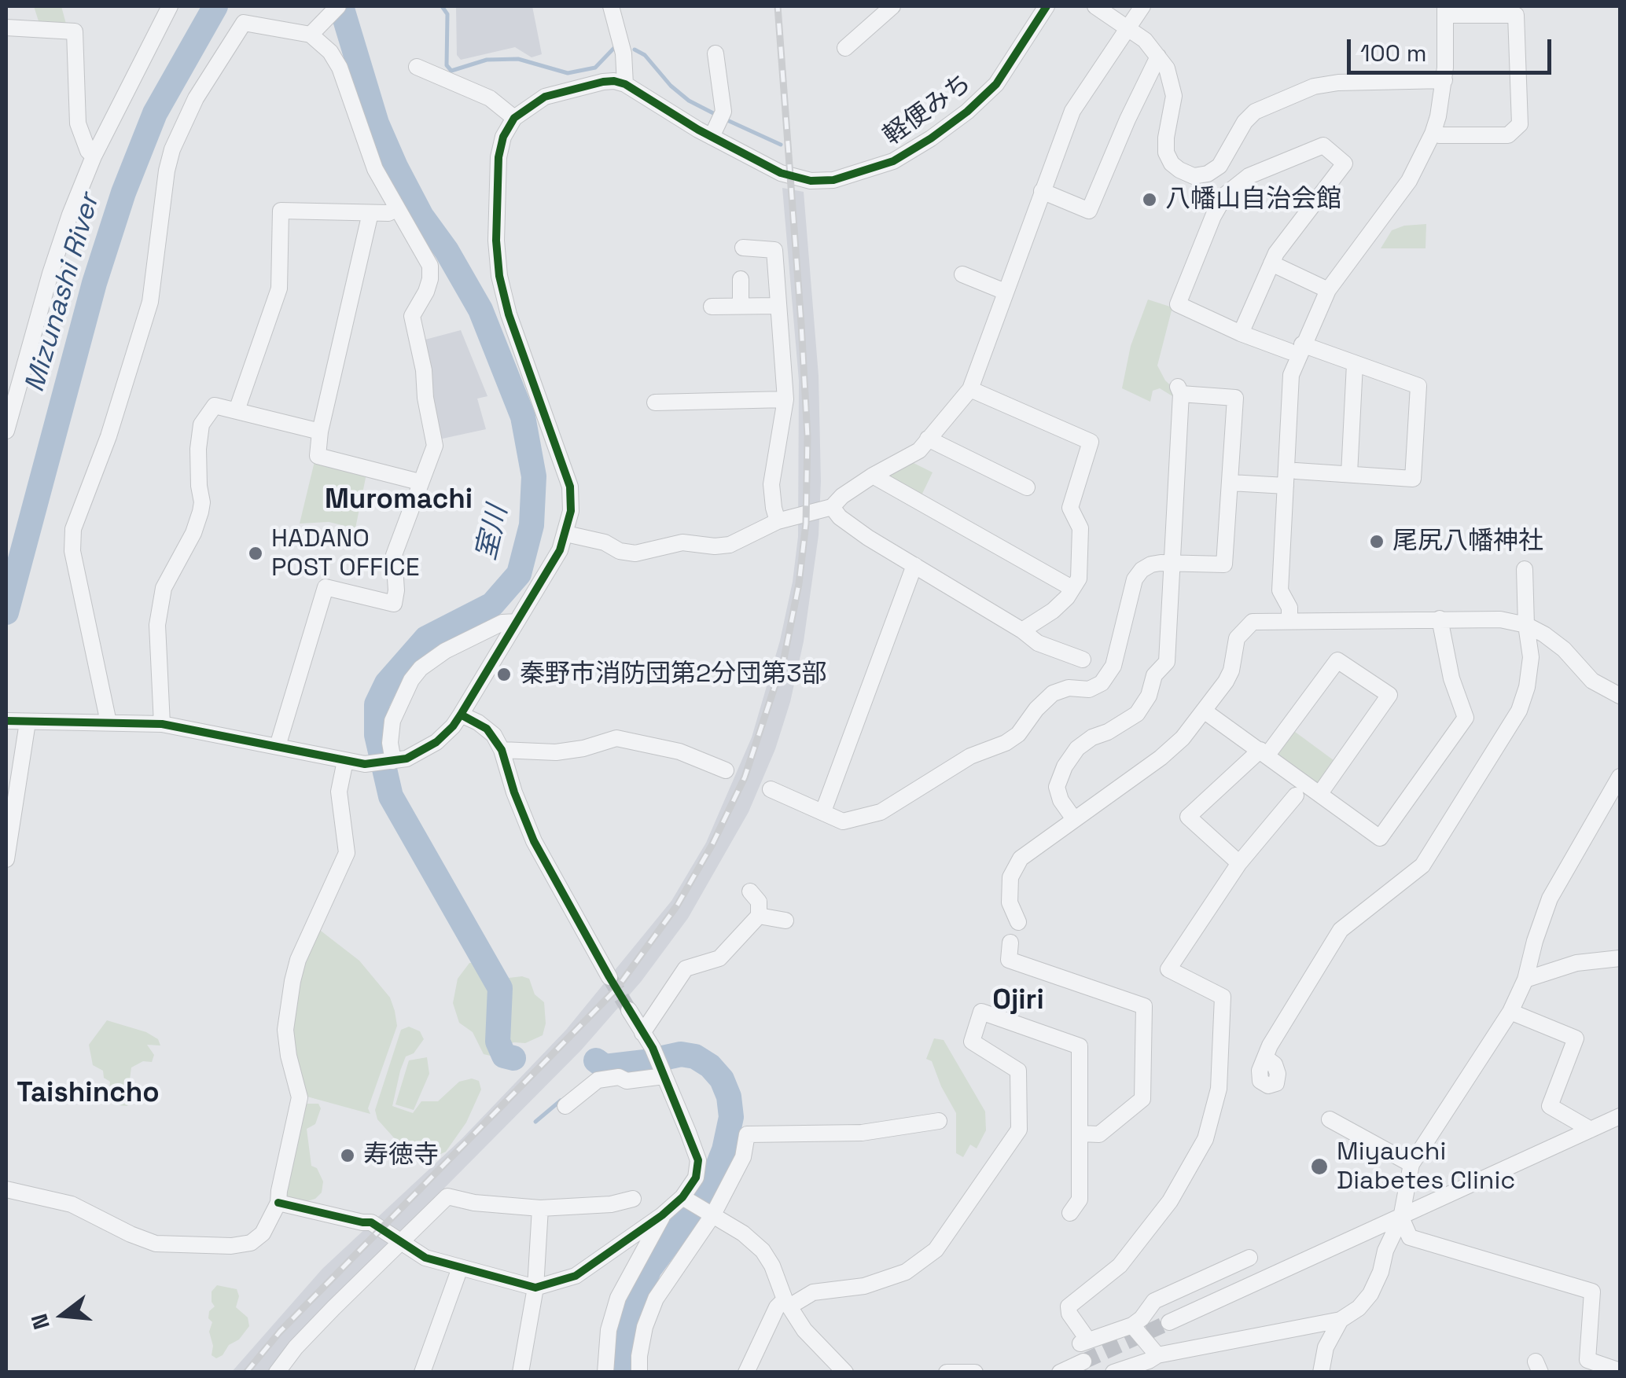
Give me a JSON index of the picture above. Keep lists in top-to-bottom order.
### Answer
{
  "streets": {
    "street": ["軽便みち"]
  },
  "districts": ["Muromachi", "Ojiri", "Taishincho"],
  "water": ["Mizunashi River", "室川"],
  "places": [
    "八幡山自治会館",
    "尾尻八幡神社",
    "HADANO POST OFFICE",
    "秦野市消防団第2分団第3部",
    "寿徳寺",
    "Miyauchi Diabetes Clinic"
  ],
  "scale_bar": "100 m",
  "north": "left"
}
